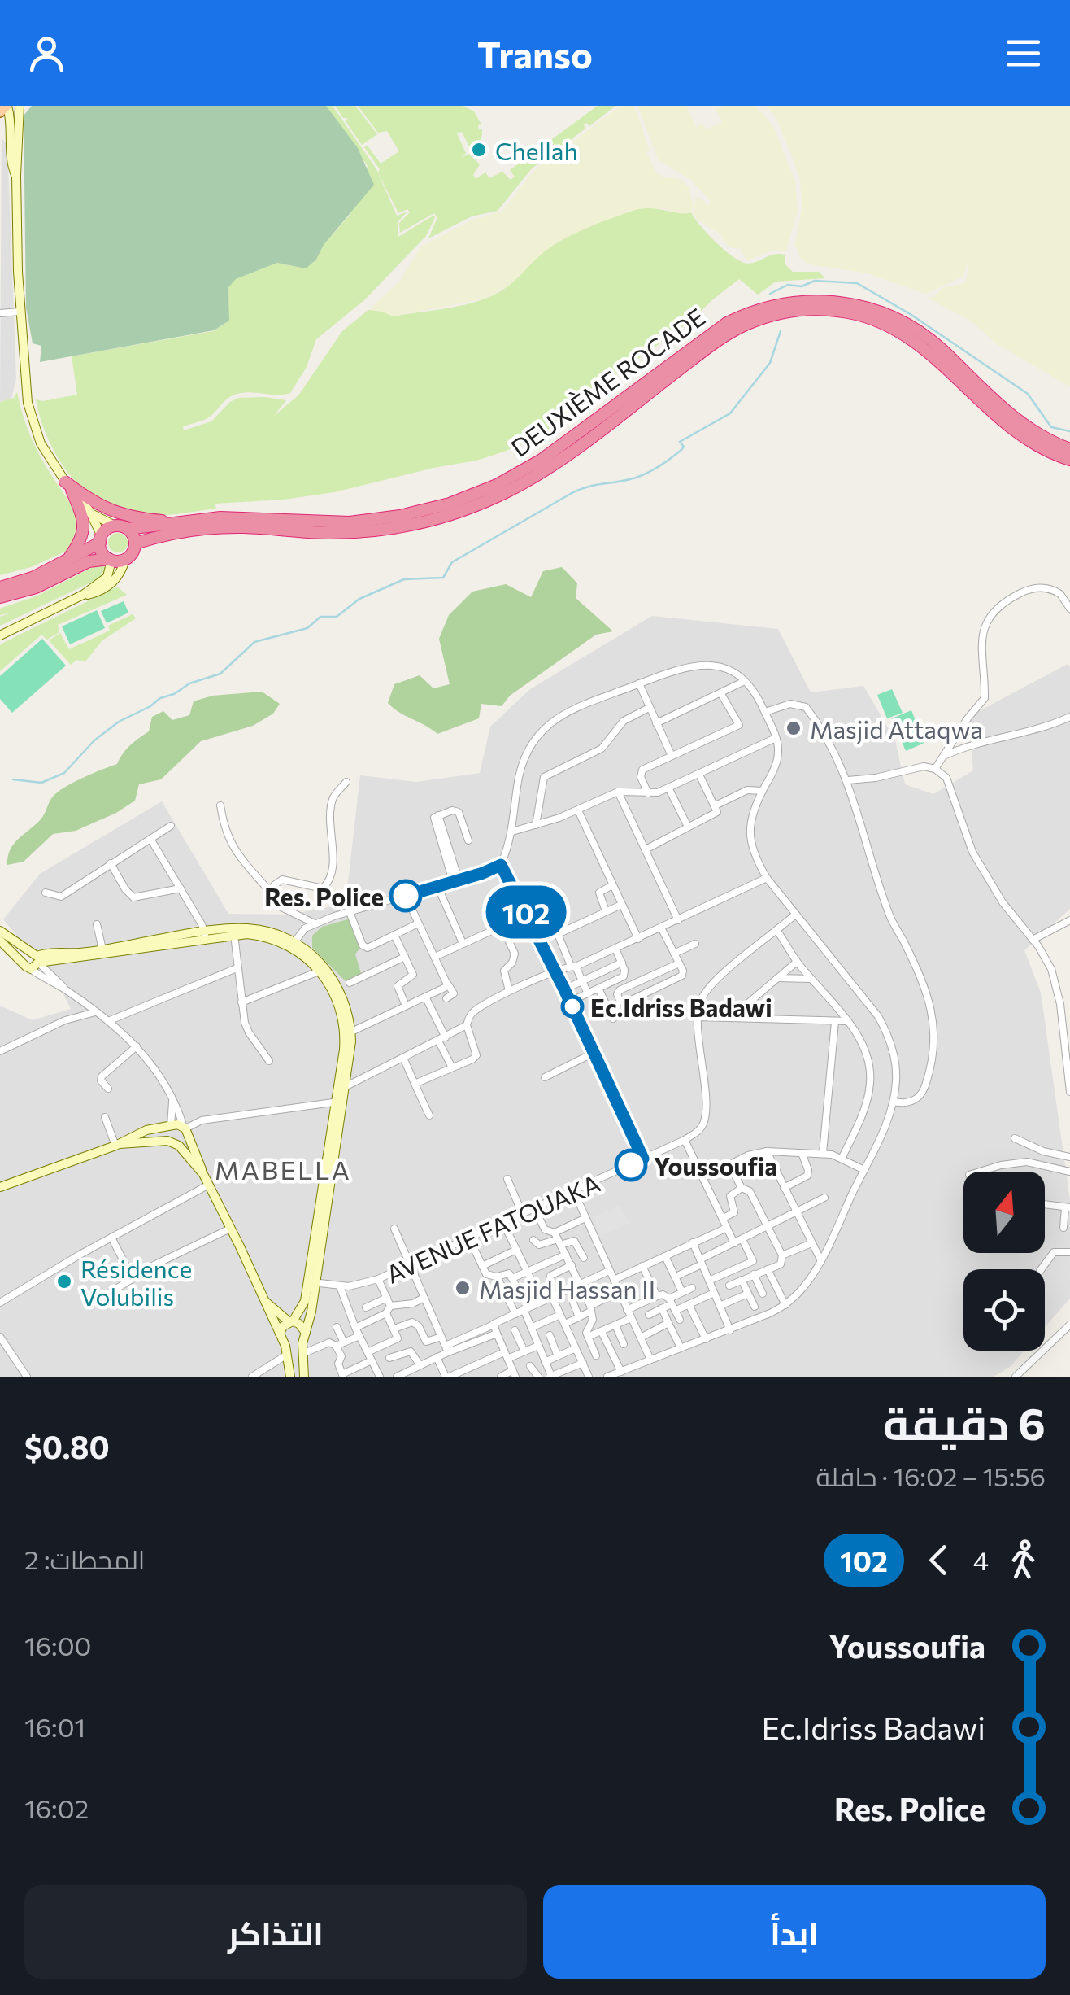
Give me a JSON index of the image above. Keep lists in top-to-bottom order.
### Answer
{
  "streets": {
    "highway": ["DEUXIÈME ROCADE"],
    "street": ["AVENUE FATOUAKA"]
  },
  "districts": ["MABELLA"],
  "places": [
    "Chellah",
    "Masjid Attaqwa",
    "Res. Police",
    "Ec.Idriss Badawi",
    "Youssoufia",
    "Résidence Volubilis",
    "Masjid Hassan II"
  ],
  "lines": ["bus line 102"],
  "north": "top",
  "page": {
    "header": "Transo",
    "on_map": "102",
    "heading": ["6 دقيقة", "15:56 – 16:02 · حافلة", "$0.80"],
    "legs": ["4", "102", "المحطات: 2"],
    "list": [
      {
        "name": "Youssoufia",
        "value": "16:00"
      },
      {
        "name": "Ec.Idriss Badawi",
        "value": "16:01"
      },
      {
        "name": "Res. Police",
        "value": "16:02"
      }
    ],
    "buttons": ["ابدأ", "التذاكر"]
  }
}
